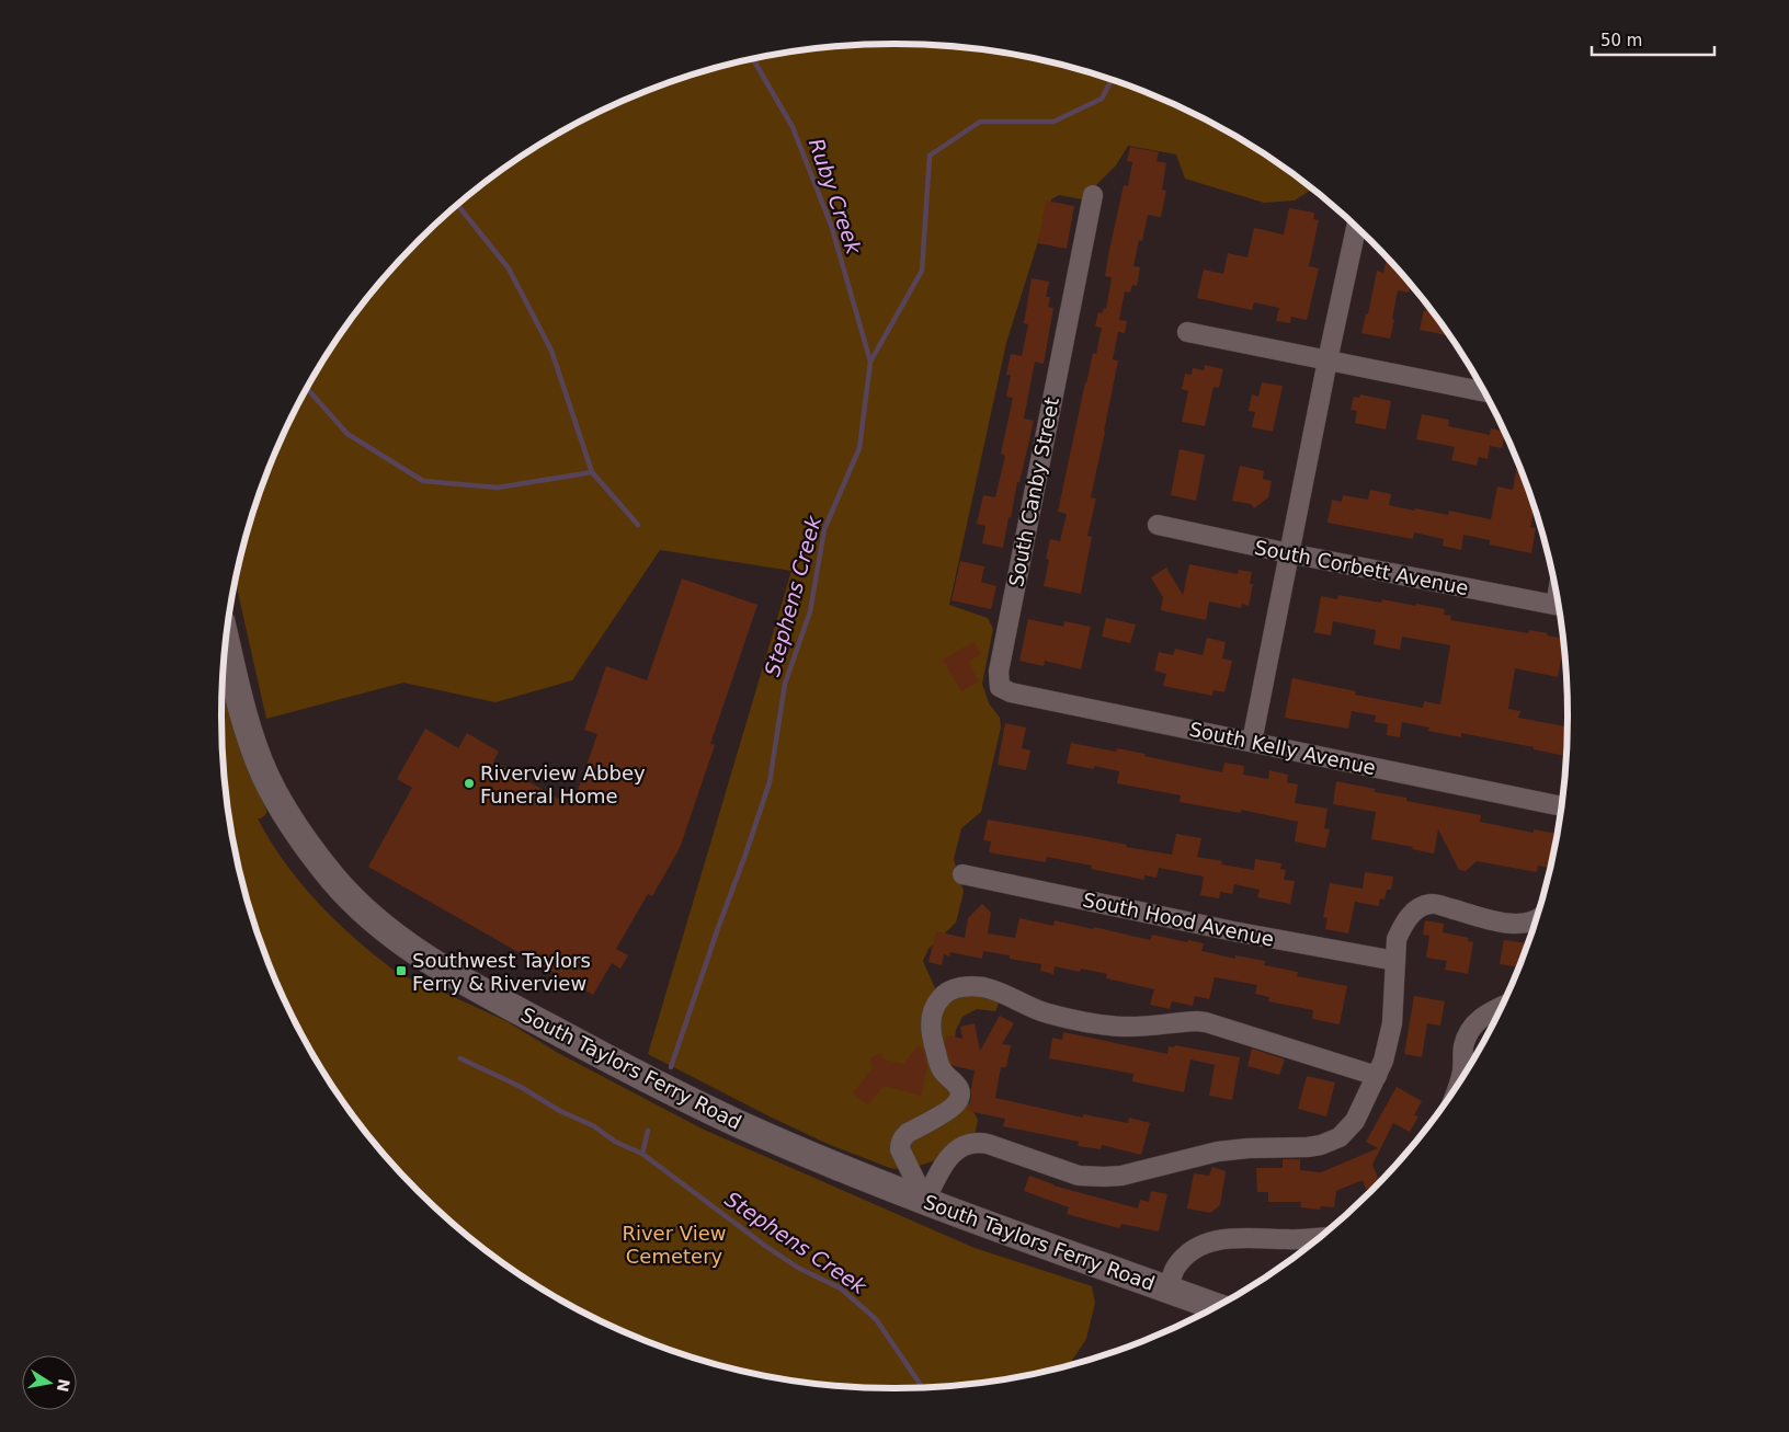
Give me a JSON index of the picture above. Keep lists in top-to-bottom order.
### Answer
{
  "streets": {
    "main road": ["South Taylors Ferry Road"],
    "street": [
      "South Canby Street",
      "South Corbett Avenue",
      "South Kelly Avenue",
      "South Hood Avenue"
    ]
  },
  "crossings": [
    ["South Canby Street", "South Kelly Avenue"]
  ],
  "water": ["Ruby Creek", "Stephens Creek"],
  "parks": ["River View Cemetery"],
  "places": {
    "other": ["Riverview Abbey Funeral Home"],
    "transit": ["Southwest Taylors Ferry & Riverview"]
  },
  "scale_bar": "50 m",
  "north": "right"
}
